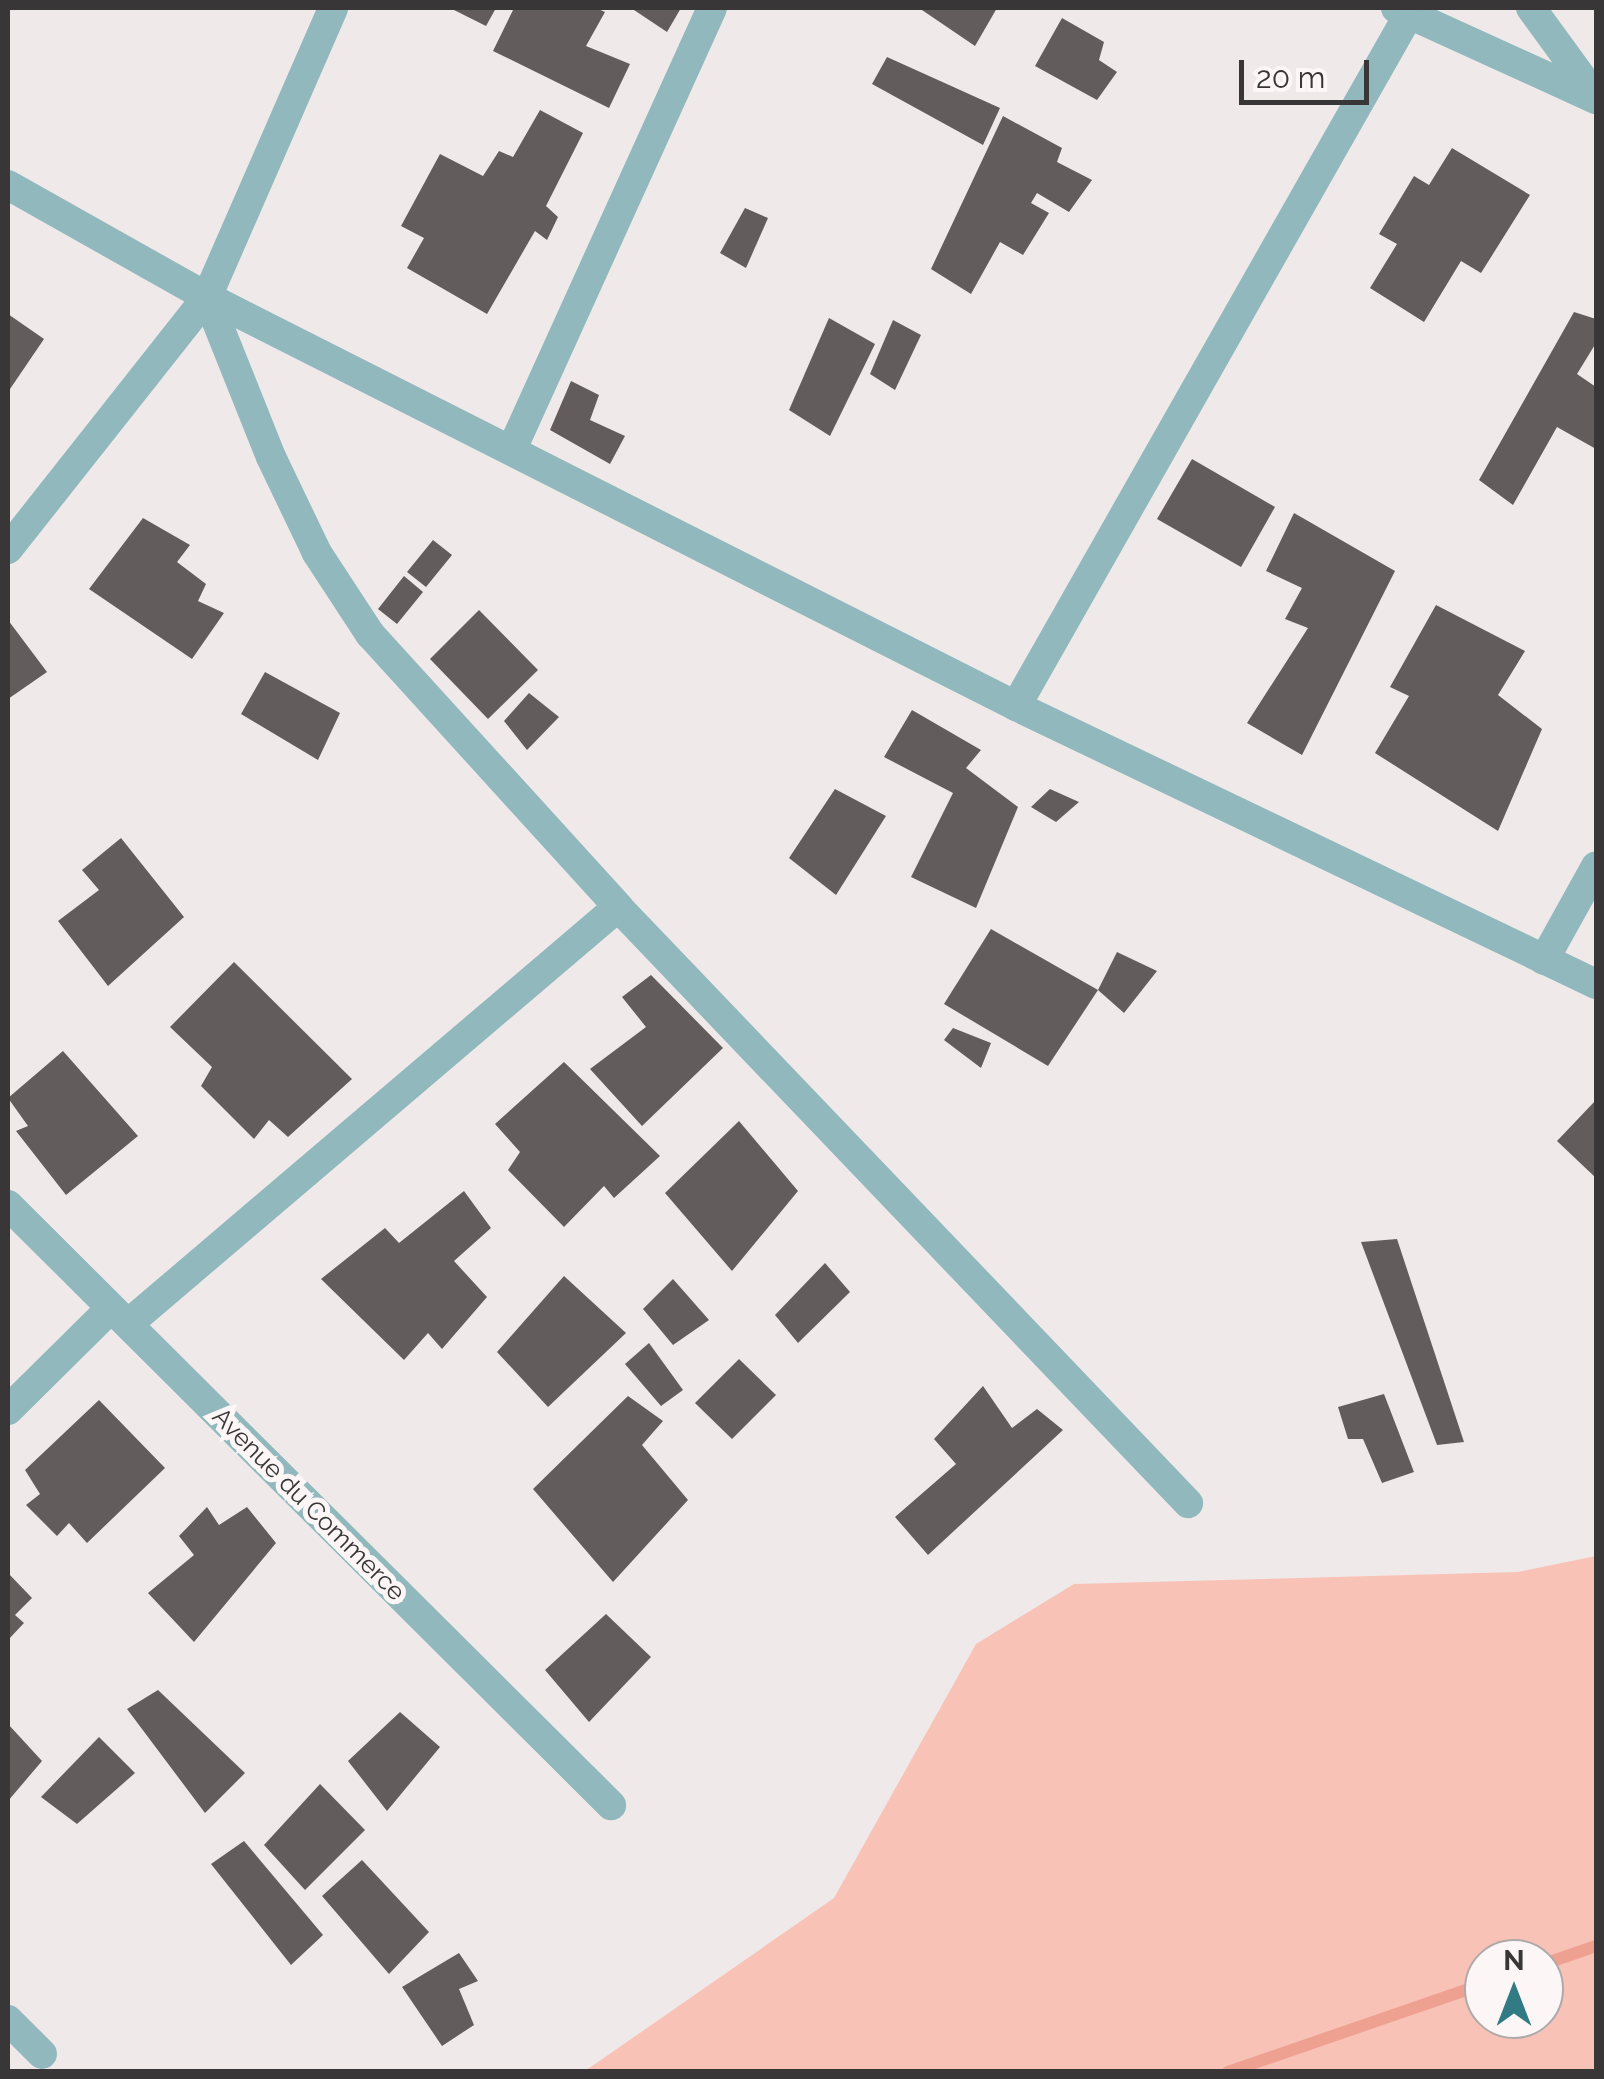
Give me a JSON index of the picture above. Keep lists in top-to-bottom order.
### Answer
{
  "streets": {
    "street": ["Avenue du Commerce"]
  },
  "scale_bar": "20 m",
  "north": "top"
}
